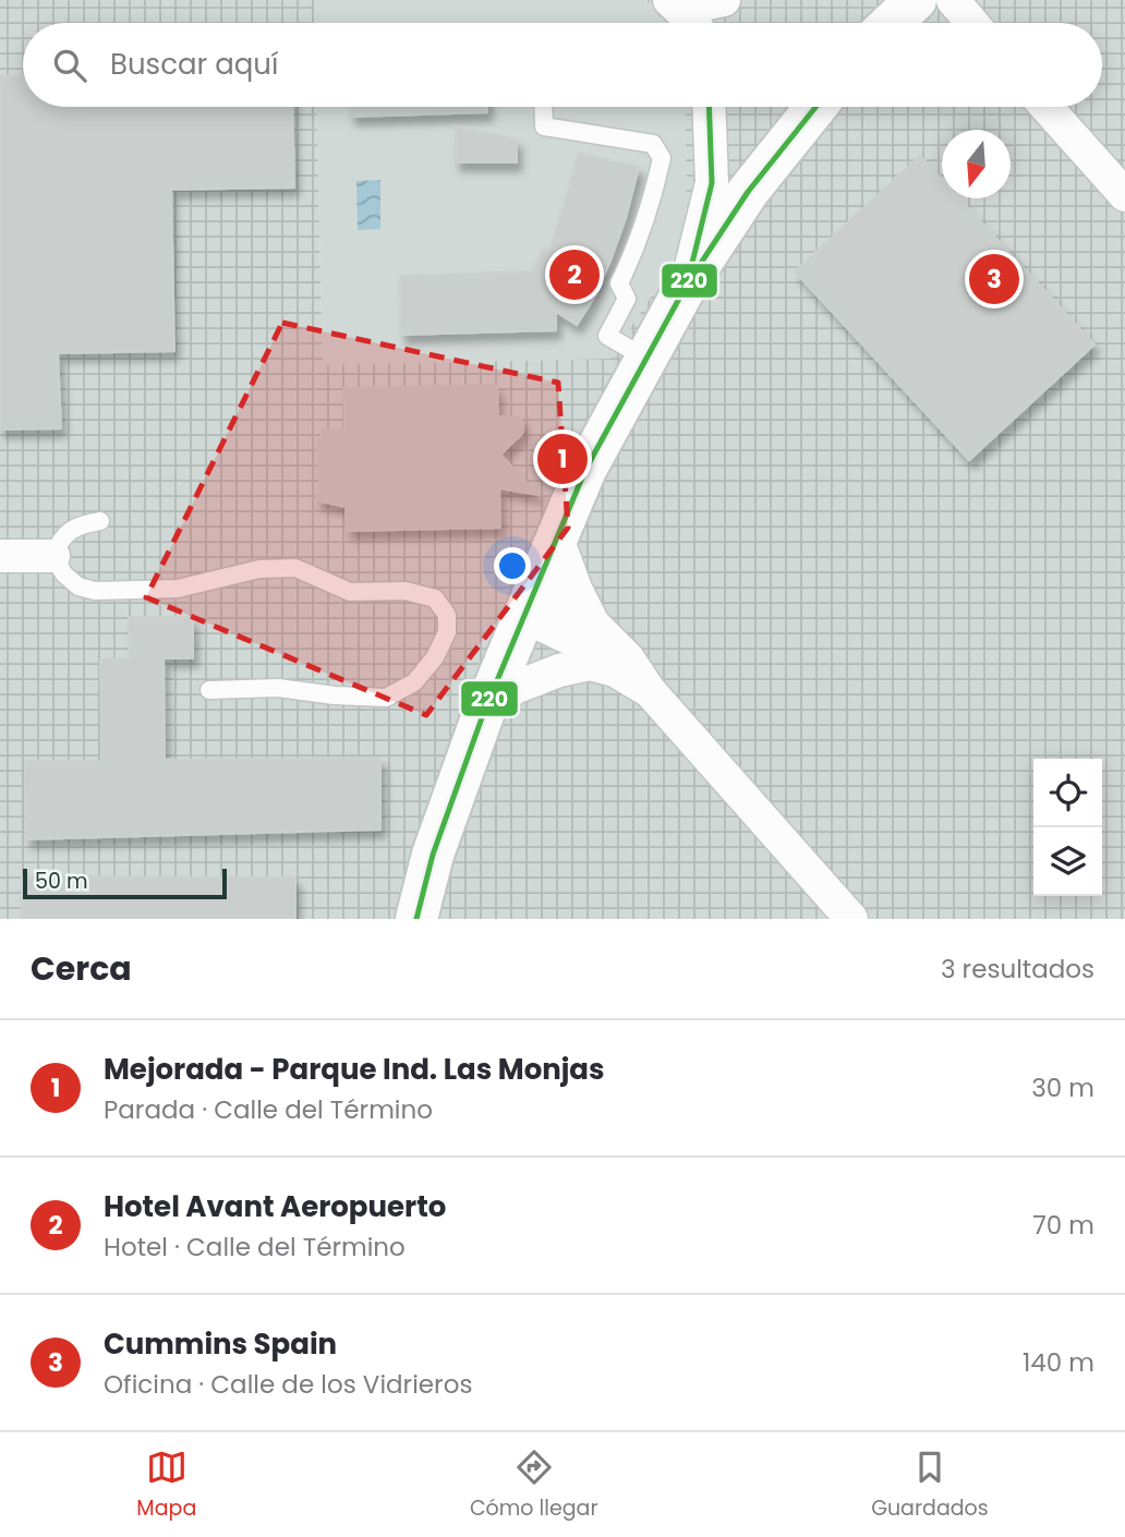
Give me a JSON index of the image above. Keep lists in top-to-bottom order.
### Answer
{
  "lines": ["transit line 220"],
  "scale_bar": "50 m",
  "north": "bottom",
  "page": {
    "search": "Buscar aquí",
    "pins": ["2", "3", "1"],
    "scale": "50 m",
    "heading": ["Cerca", "3 resultados"],
    "list": [
      {
        "mark": "1",
        "name": "Mejorada - Parque Ind. Las Monjas",
        "note": "Parada · Calle del Término",
        "value": "30 m"
      },
      {
        "mark": "2",
        "name": "Hotel Avant Aeropuerto",
        "note": "Hotel · Calle del Término",
        "value": "70 m"
      },
      {
        "mark": "3",
        "name": "Cummins Spain",
        "note": "Oficina · Calle de los Vidrieros",
        "value": "140 m"
      }
    ],
    "nav": ["Mapa", "Cómo llegar", "Guardados"]
  }
}
